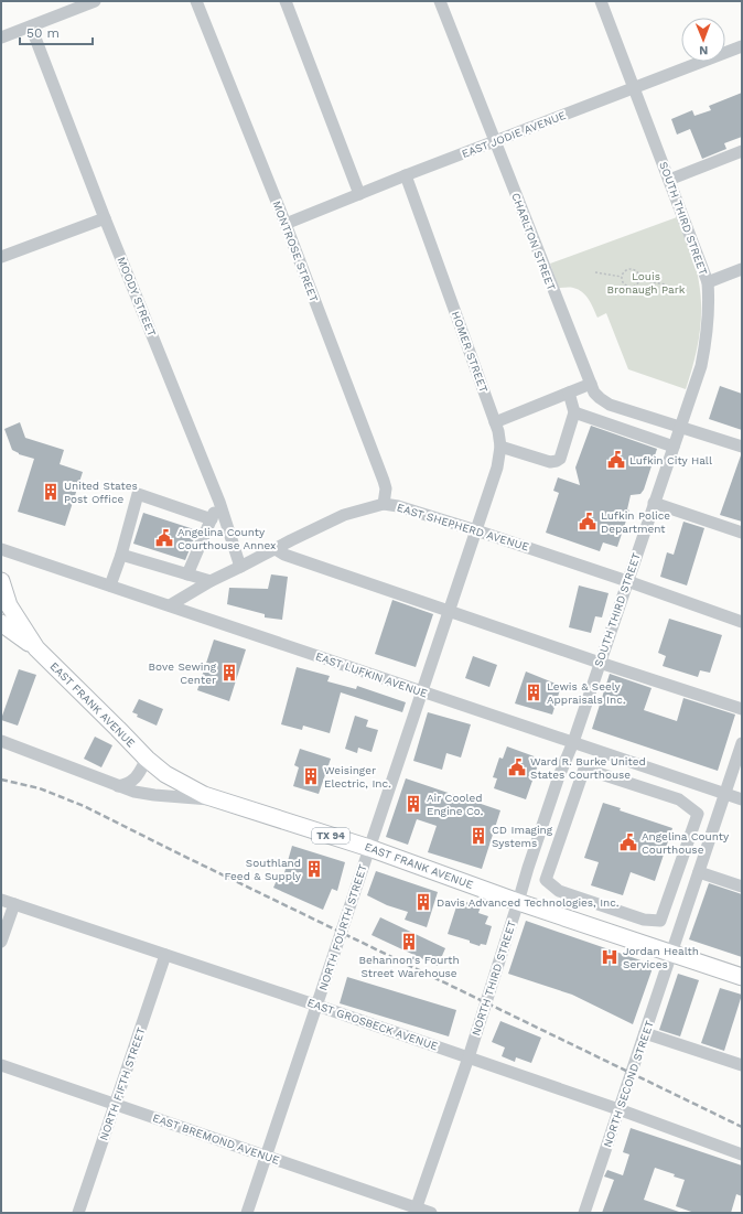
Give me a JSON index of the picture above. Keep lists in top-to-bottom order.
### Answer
{
  "streets": {
    "main road": ["EAST FRANK AVENUE", "TX 94"],
    "street": [
      "EAST JODIE AVENUE",
      "SOUTH THIRD STREET",
      "CHARLTON STREET",
      "MONTROSE STREET",
      "MOODY STREET",
      "HOMER STREET",
      "EAST SHEPHERD AVENUE",
      "EAST LUFKIN AVENUE",
      "NORTH FOURTH STREET",
      "NORTH THIRD STREET",
      "EAST GROSBECK AVENUE",
      "NORTH FIFTH STREET",
      "NORTH SECOND STREET",
      "EAST BREMOND AVENUE"
    ]
  },
  "crossings": [
    ["EAST JODIE AVENUE", "SOUTH THIRD STREET"],
    ["EAST JODIE AVENUE", "CHARLTON STREET"],
    ["EAST JODIE AVENUE", "MONTROSE STREET"],
    ["EAST JODIE AVENUE", "HOMER STREET"],
    ["SOUTH THIRD STREET", "CHARLTON STREET"],
    ["SOUTH THIRD STREET", "EAST SHEPHERD AVENUE"],
    ["SOUTH THIRD STREET", "EAST LUFKIN AVENUE"],
    ["SOUTH THIRD STREET", "NORTH THIRD STREET"],
    ["MONTROSE STREET", "EAST SHEPHERD AVENUE"],
    ["MOODY STREET", "EAST SHEPHERD AVENUE"],
    ["HOMER STREET", "EAST SHEPHERD AVENUE"],
    ["HOMER STREET", "NORTH FOURTH STREET"],
    ["EAST SHEPHERD AVENUE", "EAST LUFKIN AVENUE"],
    ["EAST LUFKIN AVENUE", "NORTH FOURTH STREET"],
    ["EAST LUFKIN AVENUE", "NORTH THIRD STREET"],
    ["EAST LUFKIN AVENUE", "NORTH SECOND STREET"],
    ["EAST FRANK AVENUE", "TX 94"],
    ["EAST FRANK AVENUE", "NORTH FOURTH STREET"],
    ["EAST FRANK AVENUE", "NORTH THIRD STREET"],
    ["EAST FRANK AVENUE", "NORTH SECOND STREET"],
    ["NORTH FOURTH STREET", "EAST GROSBECK AVENUE"],
    ["NORTH FOURTH STREET", "EAST BREMOND AVENUE"],
    ["NORTH THIRD STREET", "EAST GROSBECK AVENUE"],
    ["NORTH THIRD STREET", "EAST BREMOND AVENUE"],
    ["EAST GROSBECK AVENUE", "NORTH FIFTH STREET"],
    ["EAST GROSBECK AVENUE", "NORTH SECOND STREET"],
    ["NORTH FIFTH STREET", "EAST BREMOND AVENUE"]
  ],
  "parks": ["Louis Bronaugh Park"],
  "places": {
    "public building": [
      "Lufkin City Hall",
      "Lufkin Police Department",
      "Angelina County Courthouse Annex",
      "Ward R. Burke United States Courthouse",
      "Angelina County Courthouse"
    ],
    "building": [
      "United States Post Office",
      "Bove Sewing Center",
      "Lewis & Seely Appraisals Inc.",
      "Weisinger Electric, Inc.",
      "Air Cooled Engine Co.",
      "CD Imaging Systems",
      "Southland Feed & Supply",
      "Davis Advanced Technologies, Inc.",
      "Behannon's Fourth Street Warehouse"
    ],
    "hospital": ["Jordan Health Services"]
  },
  "scale_bar": "50 m",
  "north": "bottom"
}
